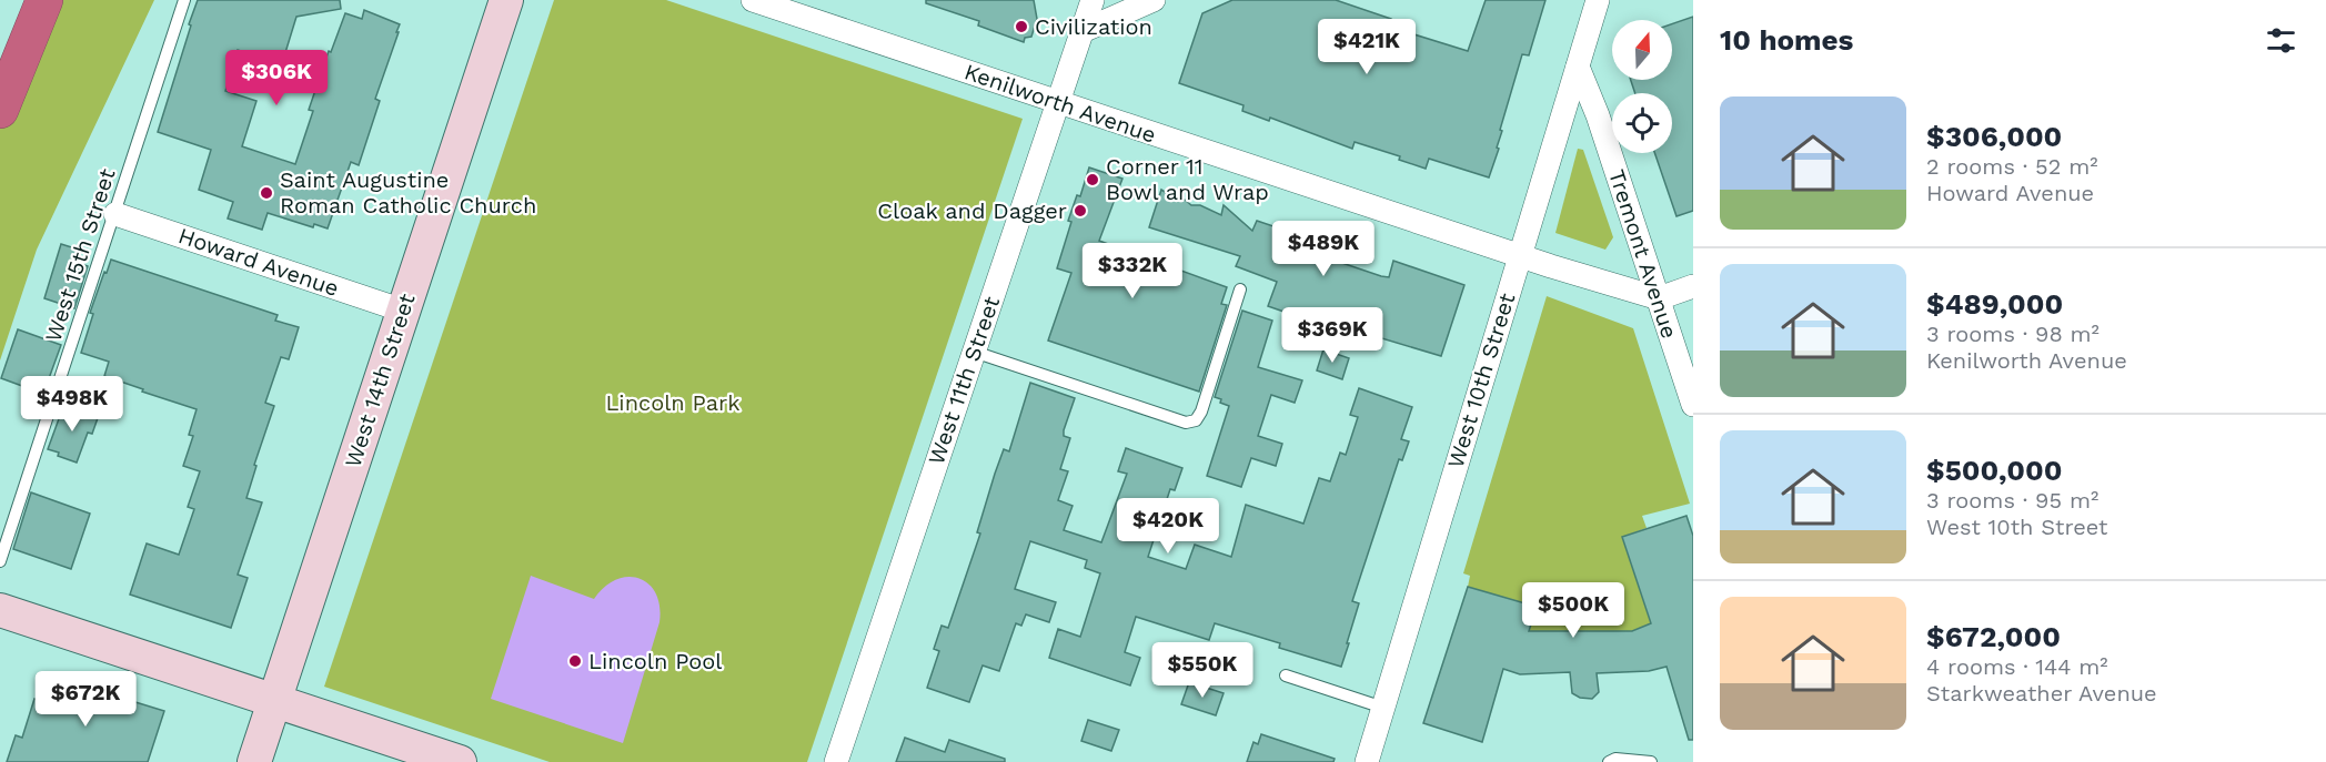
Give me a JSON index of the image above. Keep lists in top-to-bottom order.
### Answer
{
  "streets": {
    "street": [
      "Kenilworth Avenue",
      "Tremont Avenue",
      "Howard Avenue",
      "West 14th Street",
      "West 11th Street",
      "West 10th Street"
    ],
    "lane": ["West 15th Street"]
  },
  "crossings": [
    ["Kenilworth Avenue", "Tremont Avenue"],
    ["Kenilworth Avenue", "West 11th Street"],
    ["Kenilworth Avenue", "West 10th Street"],
    ["Tremont Avenue", "West 10th Street"],
    ["West 15th Street", "Howard Avenue"],
    ["Howard Avenue", "West 14th Street"]
  ],
  "parks": ["Lincoln Park"],
  "places": [
    "Civilization",
    "Corner 11 Bowl and Wrap",
    "Saint Augustine Roman Catholic Church",
    "Cloak and Dagger",
    "Lincoln Pool"
  ],
  "north": "top",
  "page": {
    "heading": "10 homes",
    "price": [
      "$421K",
      "$306K",
      "$489K",
      "$332K",
      "$369K",
      "$498K",
      "$420K",
      "$500K",
      "$550K",
      "$672K"
    ],
    "list": [
      {
        "name": "$306,000",
        "note": "2 rooms · 52 m² · Howard Avenue"
      },
      {
        "name": "$489,000",
        "note": "3 rooms · 98 m² · Kenilworth Avenue"
      },
      {
        "name": "$500,000",
        "note": "3 rooms · 95 m² · West 10th Street"
      },
      {
        "name": "$672,000",
        "note": "4 rooms · 144 m² · Starkweather Avenue"
      }
    ]
  }
}
